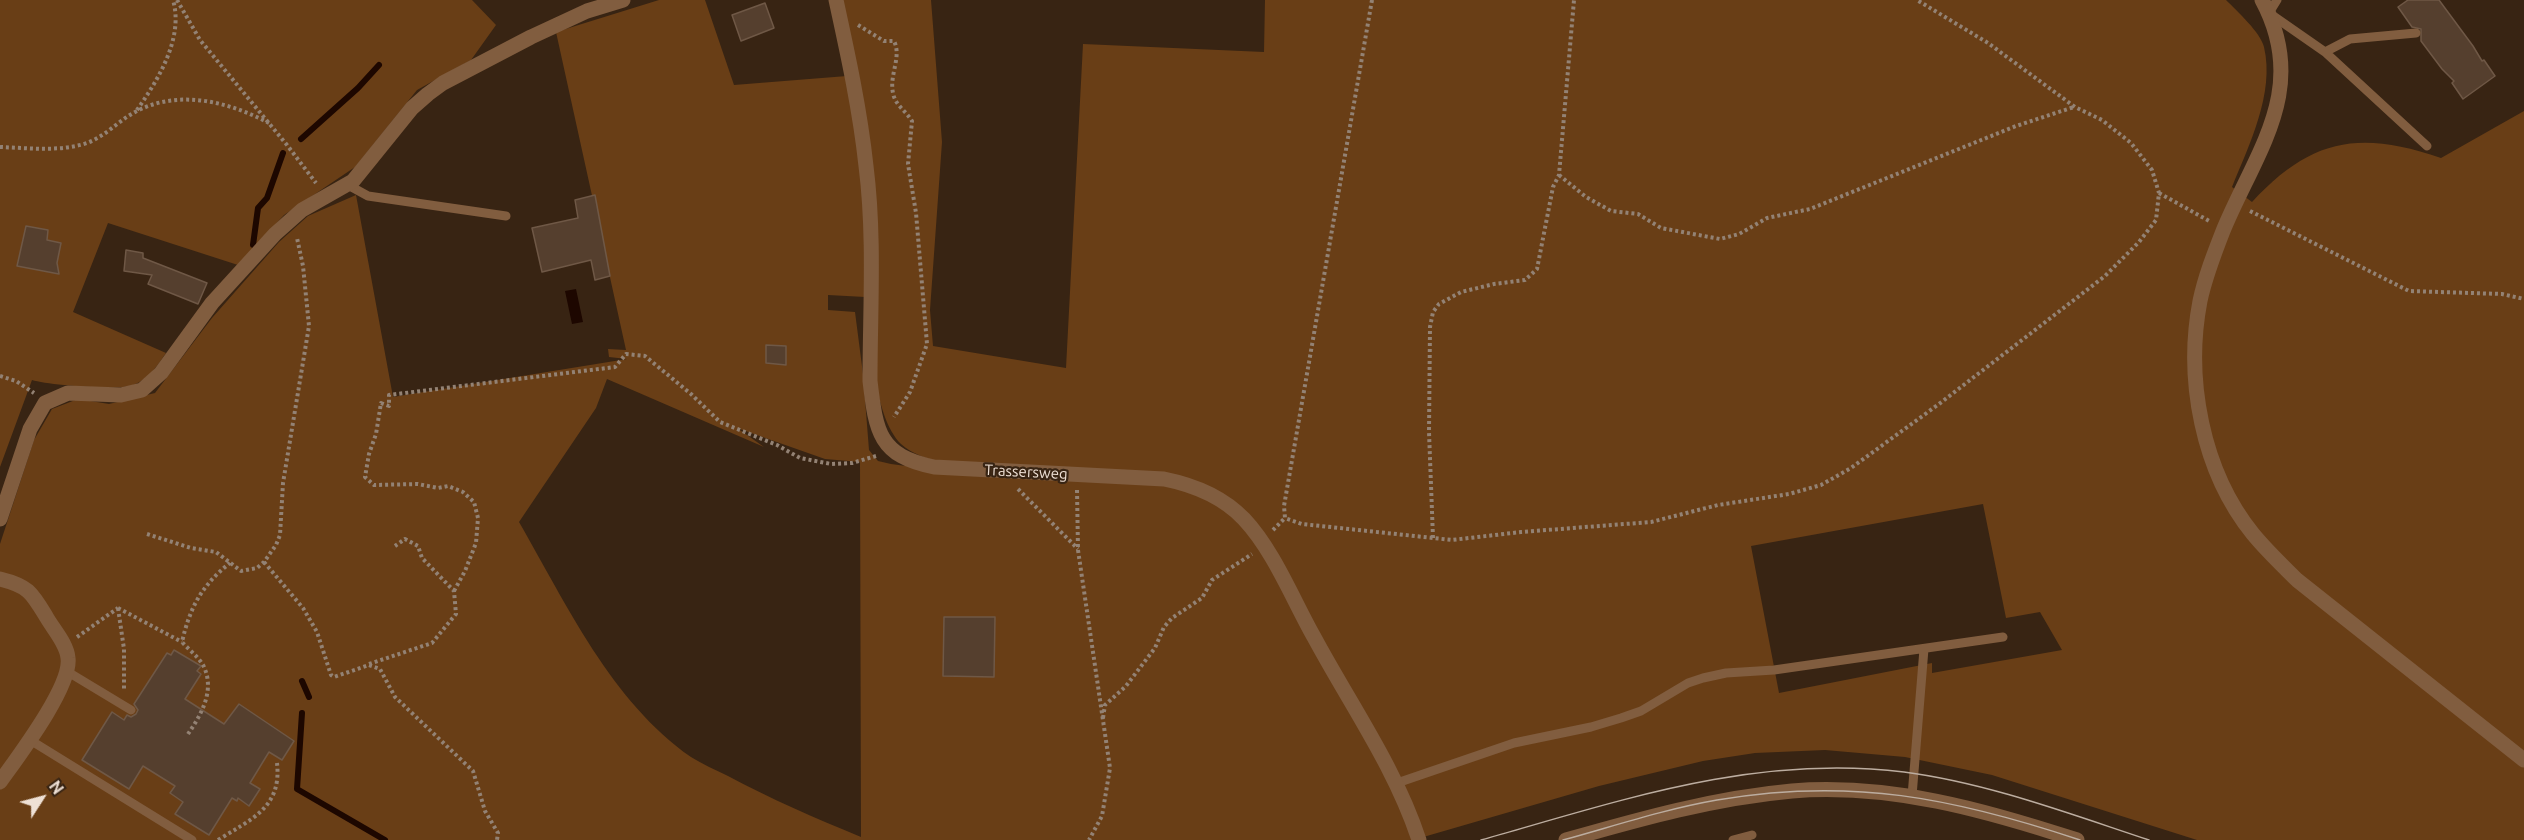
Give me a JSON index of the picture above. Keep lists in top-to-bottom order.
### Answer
{
  "streets": {
    "street": ["Trassersweg"]
  },
  "north": "top right"
}
